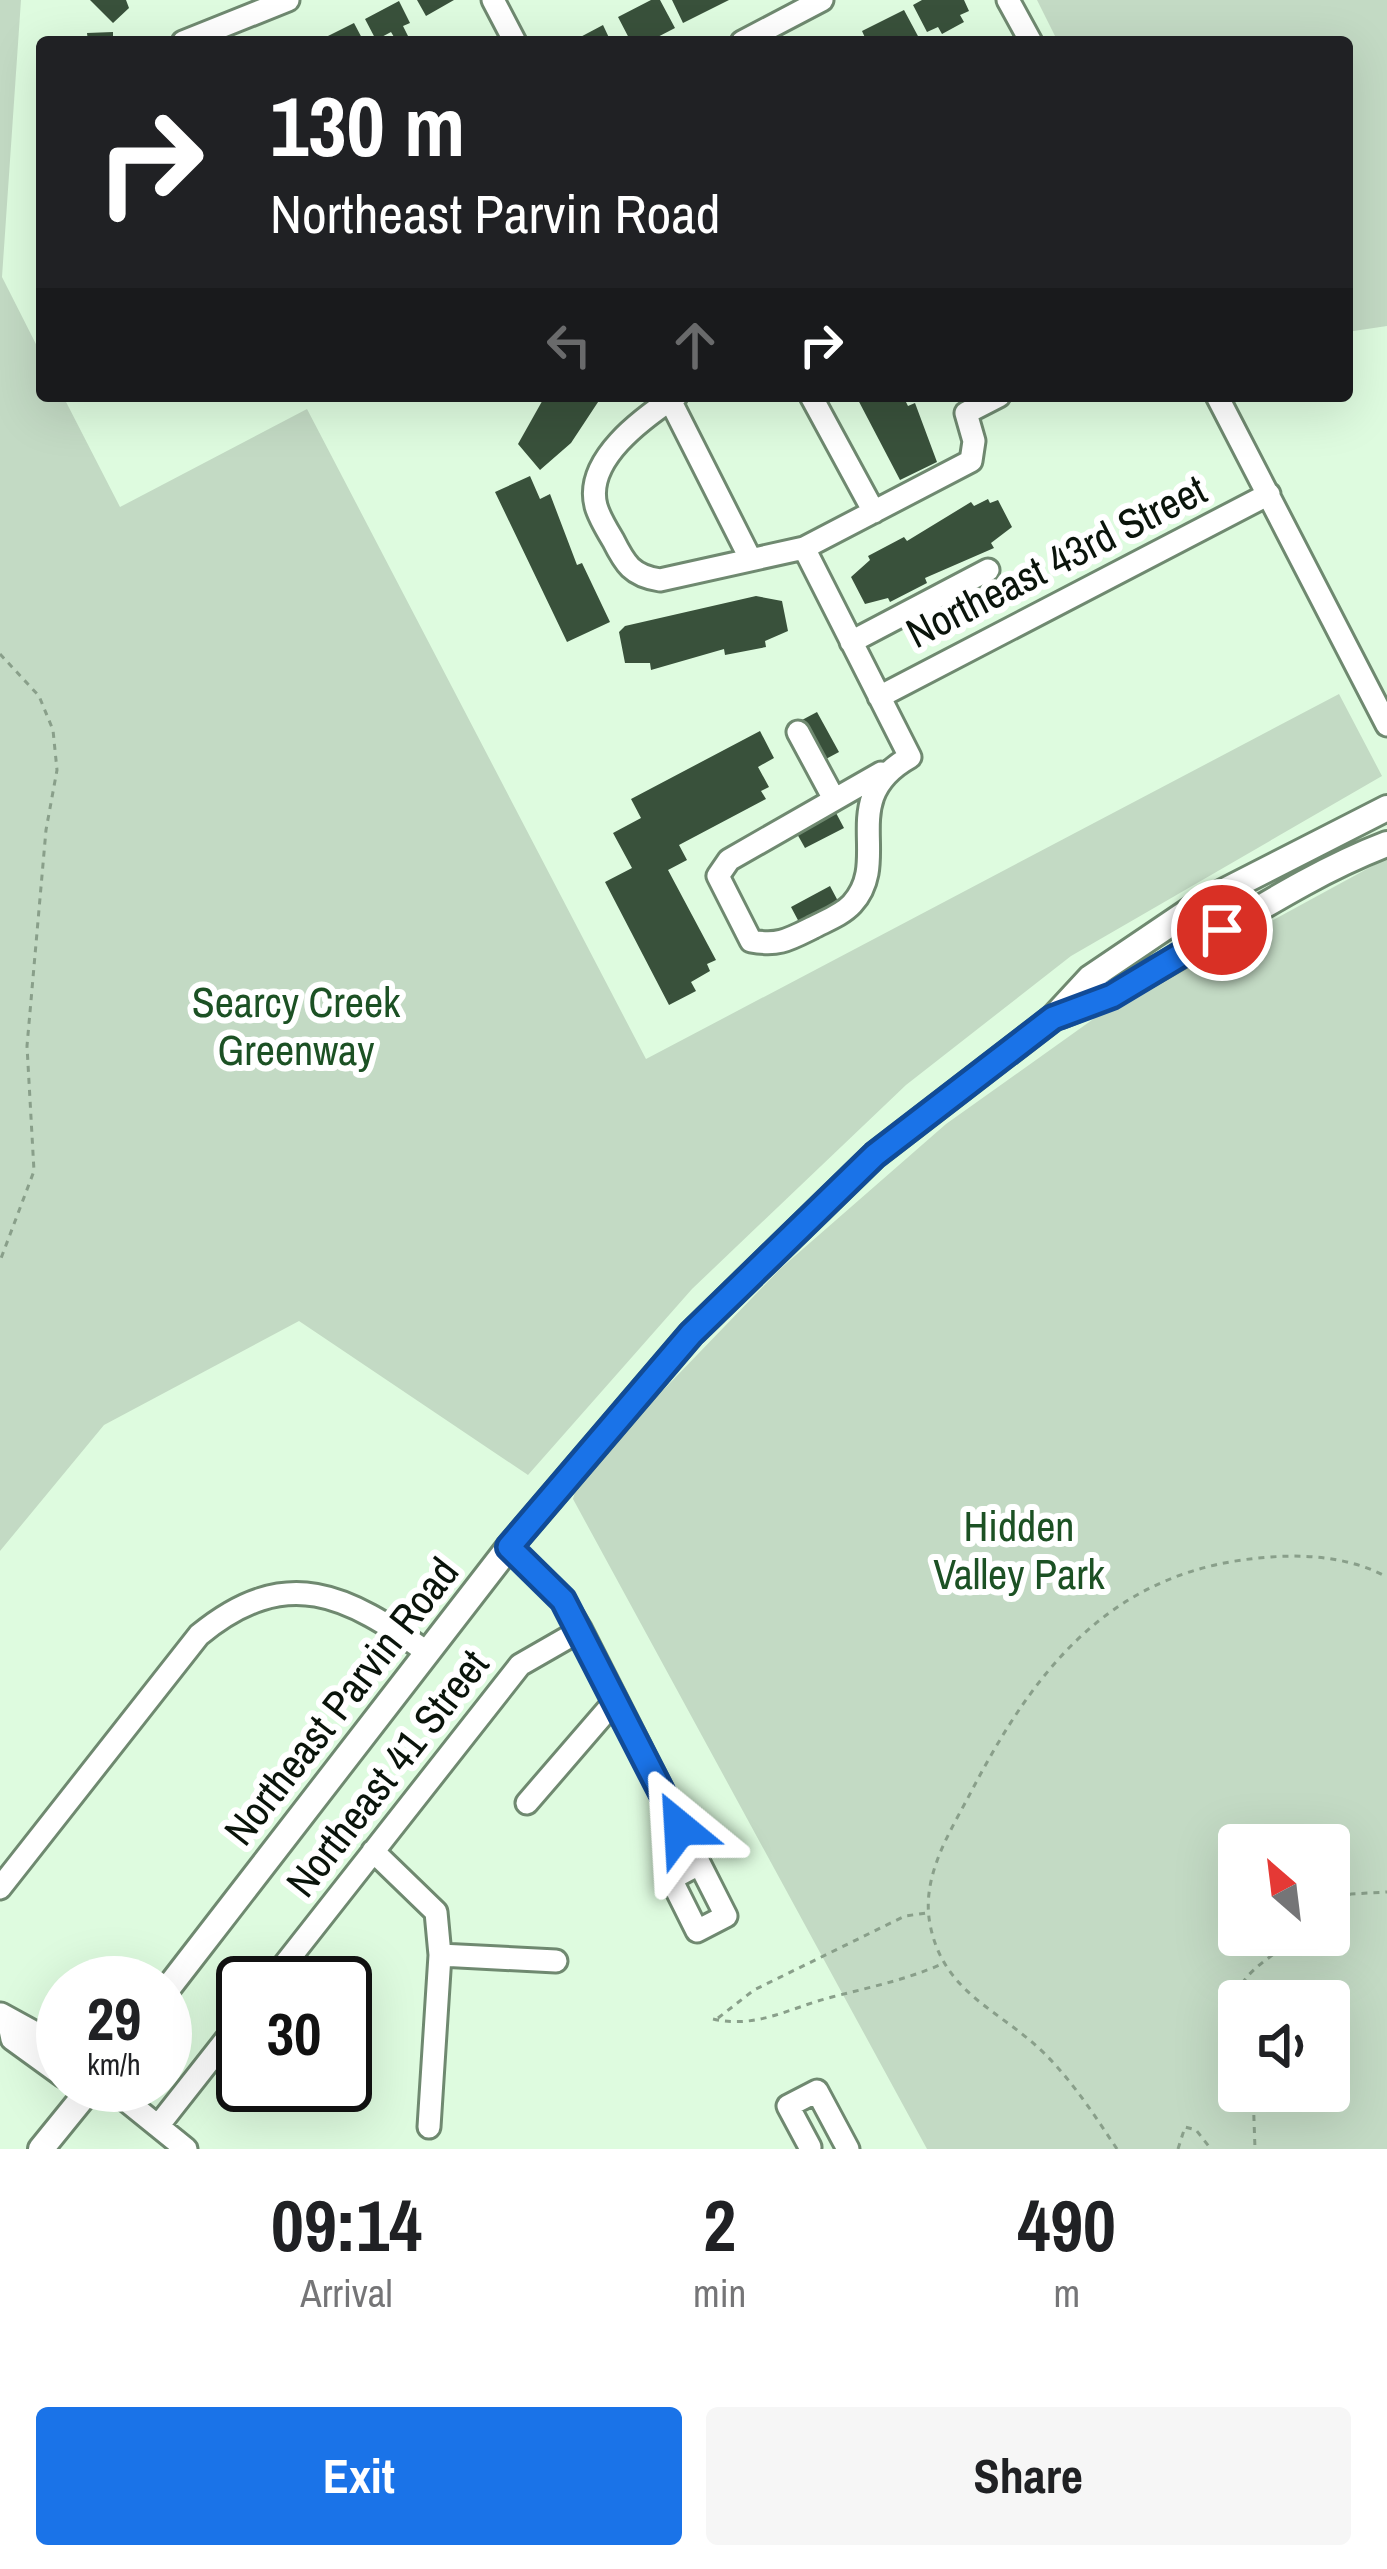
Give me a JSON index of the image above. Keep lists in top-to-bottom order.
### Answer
{
  "streets": {
    "main road": ["Northeast Parvin Road"],
    "street": ["Northeast 43rd Street", "Northeast 41 Street"]
  },
  "parks": ["Searcy Creek Greenway", "Hidden Valley Park"],
  "north": "top left",
  "page": {
    "turn": ["130 m", "Northeast Parvin Road"],
    "speed": "29 km/h",
    "limit": "30",
    "eta": [
      "09:14",
      "Arrival",
      "2",
      "min",
      "490",
      "m"
    ],
    "buttons": ["Exit", "Share"]
  }
}
